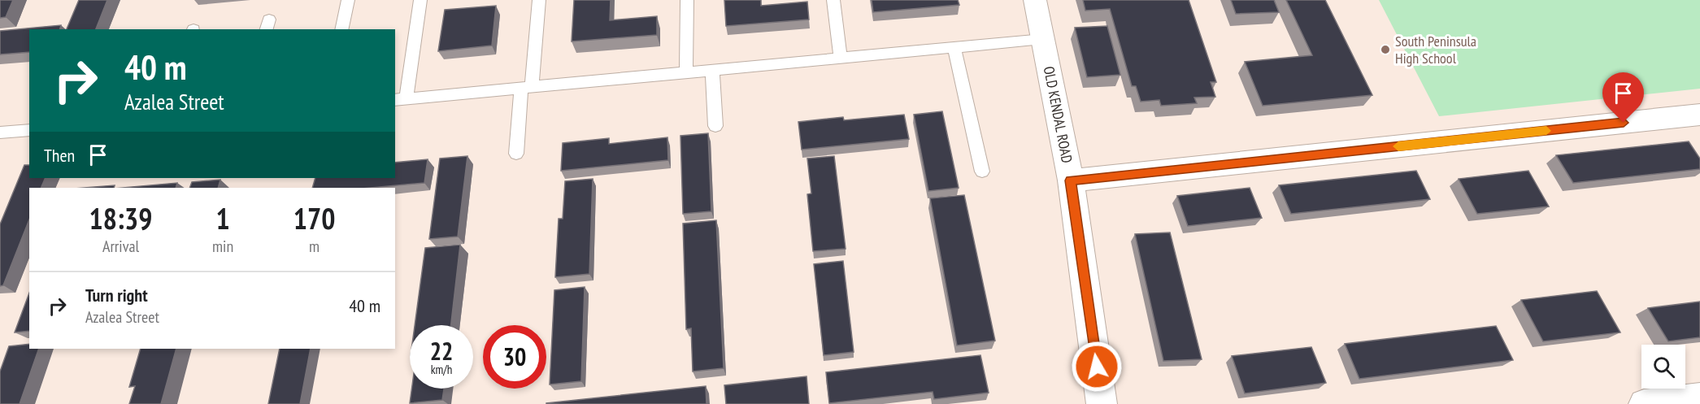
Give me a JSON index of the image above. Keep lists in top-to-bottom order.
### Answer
{
  "streets": {
    "street": ["OLD KENDAL ROAD"]
  },
  "places": ["South Peninsula High School"],
  "page": {
    "turn": ["40 m", "Azalea Street"],
    "then": "Then",
    "eta": [
      "18:39",
      "Arrival",
      "1",
      "min",
      "170",
      "m"
    ],
    "list": [
      {
        "name": "Turn right",
        "note": "Azalea Street",
        "value": "40 m"
      }
    ],
    "speed": "22 km/h",
    "limit": "30"
  }
}
